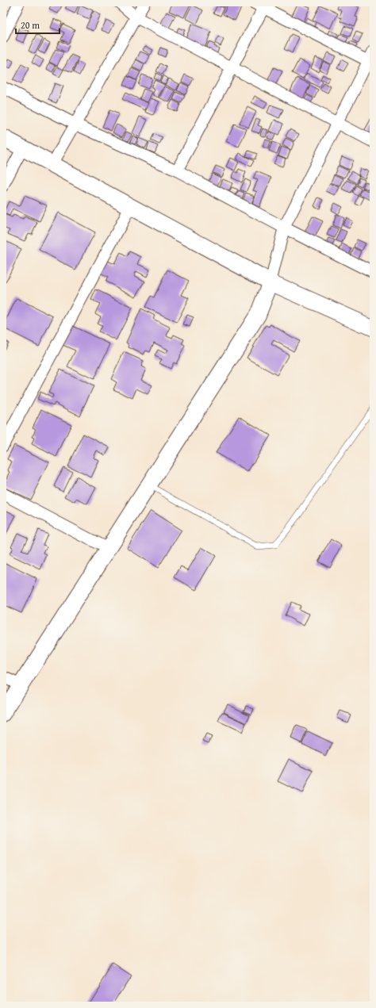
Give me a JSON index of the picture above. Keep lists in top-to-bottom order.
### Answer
{
  "scale_bar": "20 m"
}
